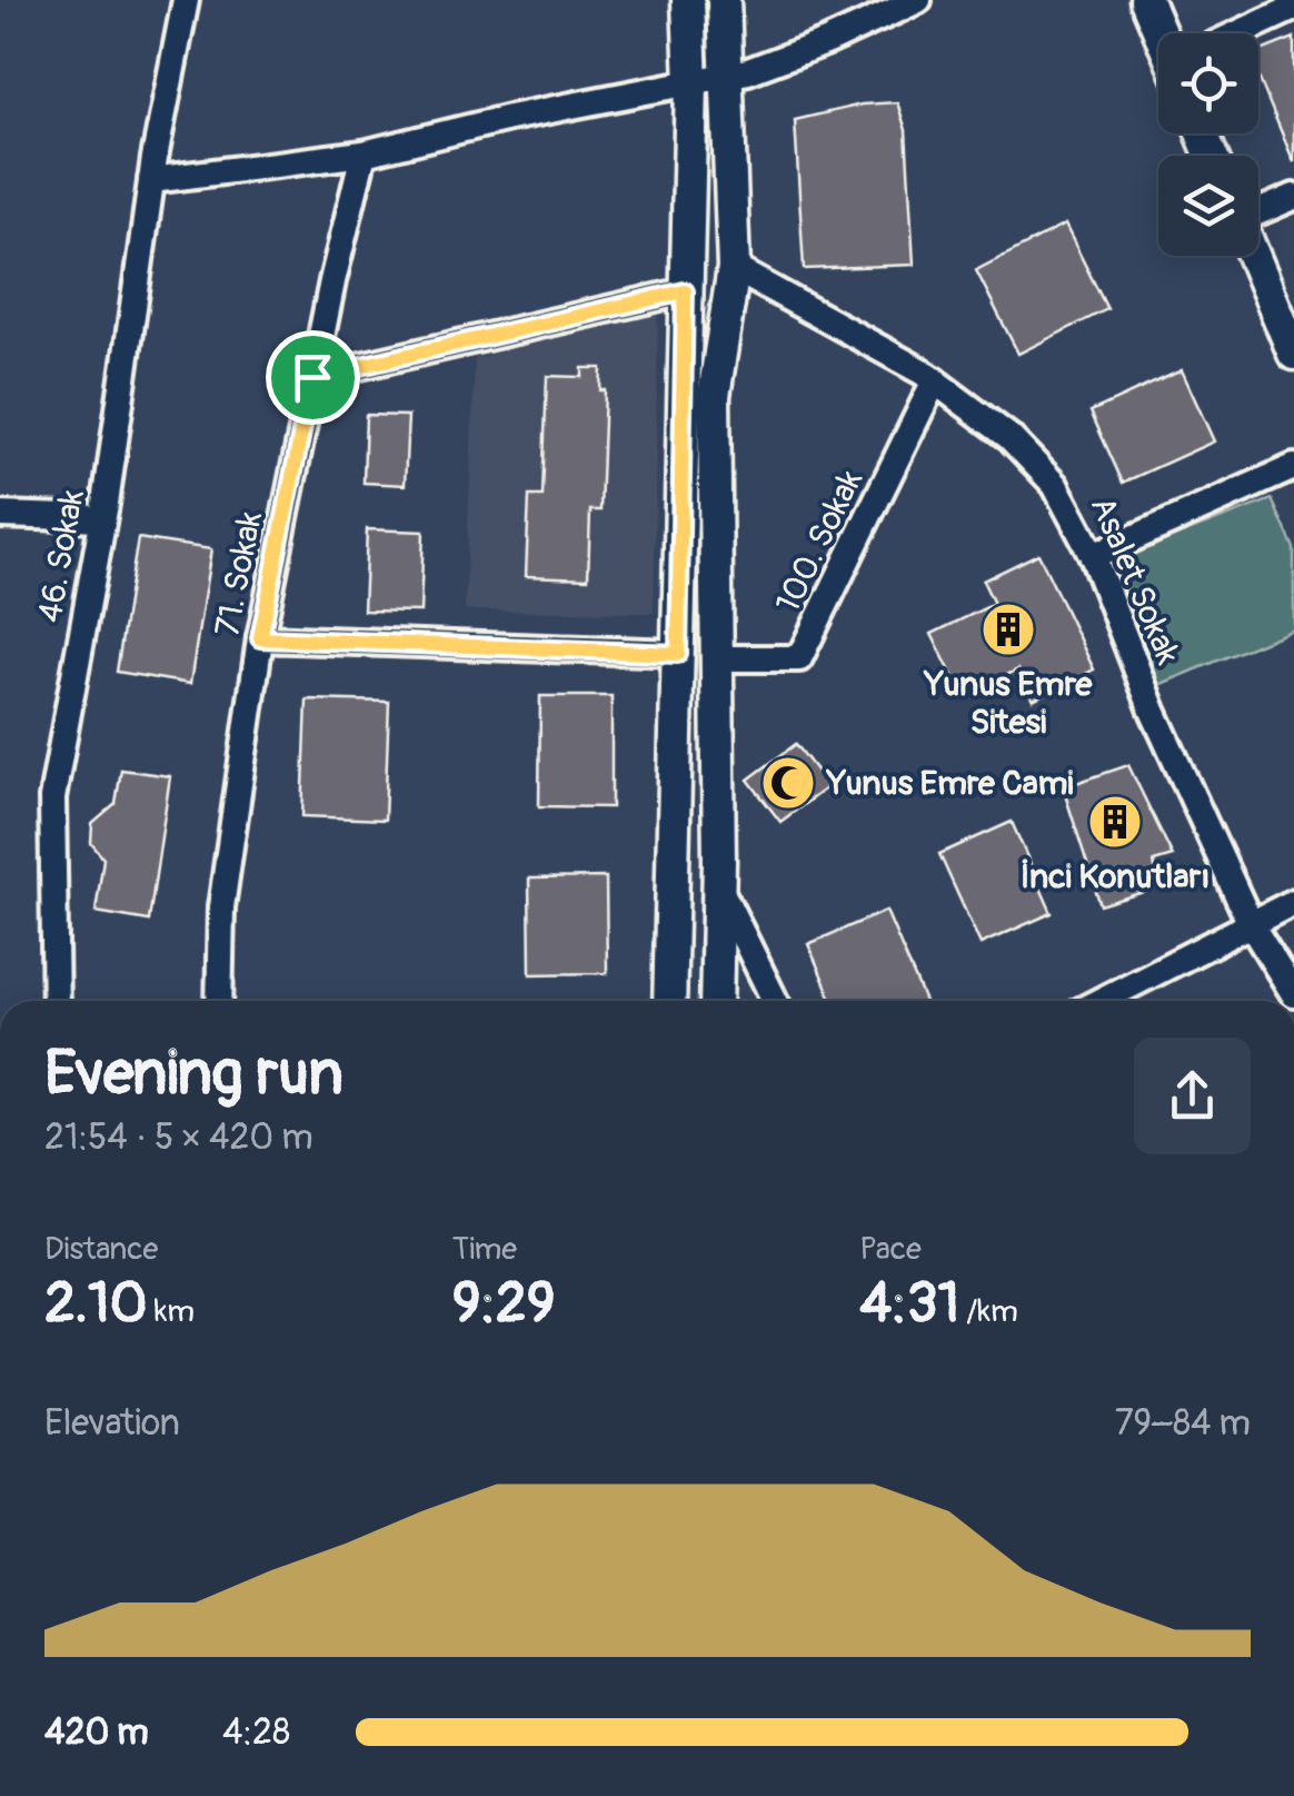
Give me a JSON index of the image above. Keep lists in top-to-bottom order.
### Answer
{
  "streets": {
    "street": [
      "100. Sokak",
      "46. Sokak",
      "71. Sokak",
      "Asalet Sokak"
    ]
  },
  "crossings": [
    ["100. Sokak", "Asalet Sokak"]
  ],
  "places": {
    "building": ["Yunus Emre Sitesi", "İnci Konutları"],
    "mosque": ["Yunus Emre Cami"]
  },
  "page": {
    "heading": ["Evening run", "21:54 · 5 × 420 m"],
    "stats": [
      ["Distance", "2.10 km"],
      ["Time", "9:29"],
      ["Pace", "4:31 /km"]
    ],
    "chart": ["Elevation", "79–84 m"],
    "list": [
      {
        "name": "420 m",
        "note": "4:28"
      }
    ]
  }
}
